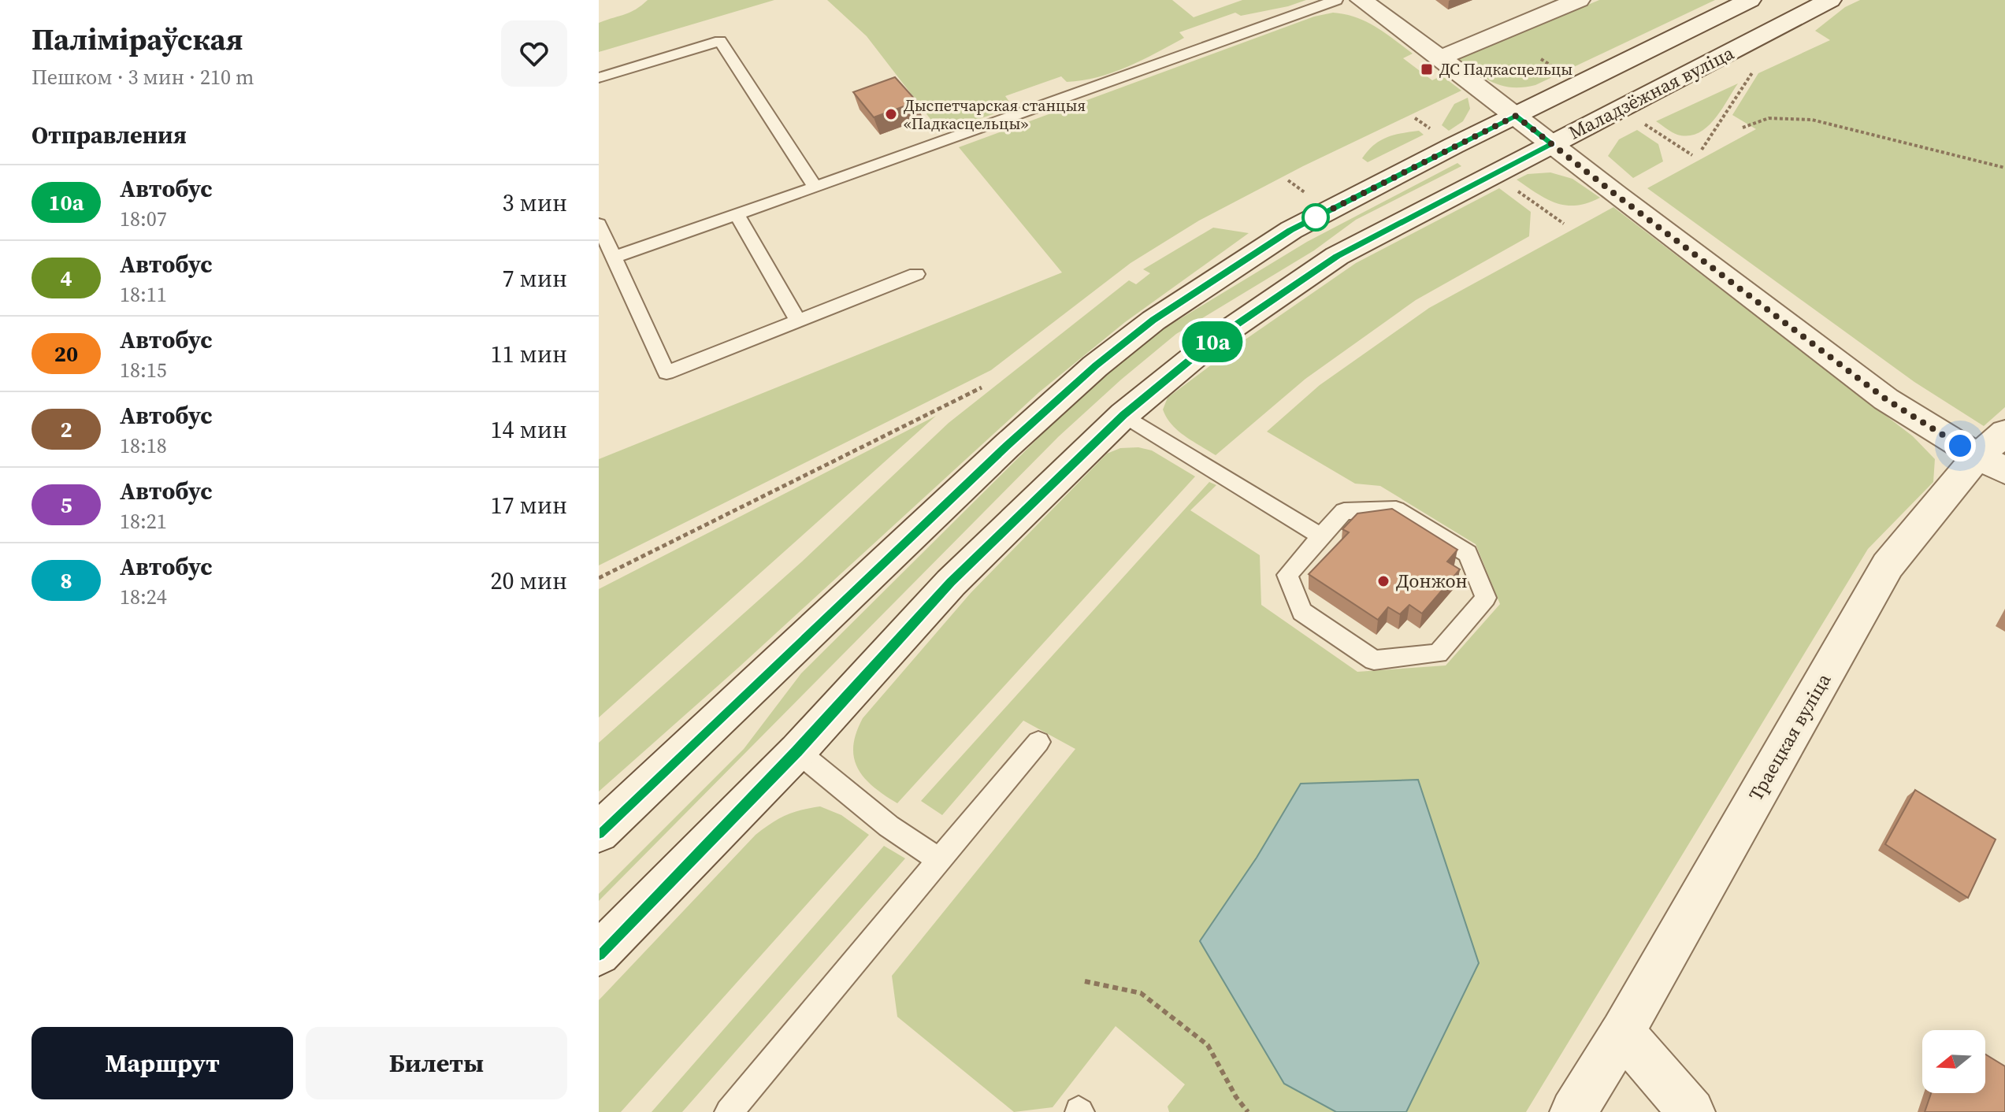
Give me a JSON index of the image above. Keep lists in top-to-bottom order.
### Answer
{
  "streets": {
    "main road": ["Маладзёжная вуліца", "Траецкая вуліца"]
  },
  "places": {
    "transit": ["ДС Падкасцельцы"],
    "other": ["Дыспетчарская станцыя «Падкасцельцы»", "Донжон"]
  },
  "lines": ["bus line 10а"],
  "north": "left",
  "page": {
    "heading": [
      ["Паліміраўская", "Пешком · 3 мин · 210 m"],
      "Отправления"
    ],
    "on_map": "10а",
    "list": [
      {
        "mark": "10а",
        "name": "Автобус",
        "note": "18:07",
        "value": "3 мин"
      },
      {
        "mark": "4",
        "name": "Автобус",
        "note": "18:11",
        "value": "7 мин"
      },
      {
        "mark": "20",
        "name": "Автобус",
        "note": "18:15",
        "value": "11 мин"
      },
      {
        "mark": "2",
        "name": "Автобус",
        "note": "18:18",
        "value": "14 мин"
      },
      {
        "mark": "5",
        "name": "Автобус",
        "note": "18:21",
        "value": "17 мин"
      },
      {
        "mark": "8",
        "name": "Автобус",
        "note": "18:24",
        "value": "20 мин"
      }
    ],
    "buttons": ["Маршрут", "Билеты"]
  }
}
